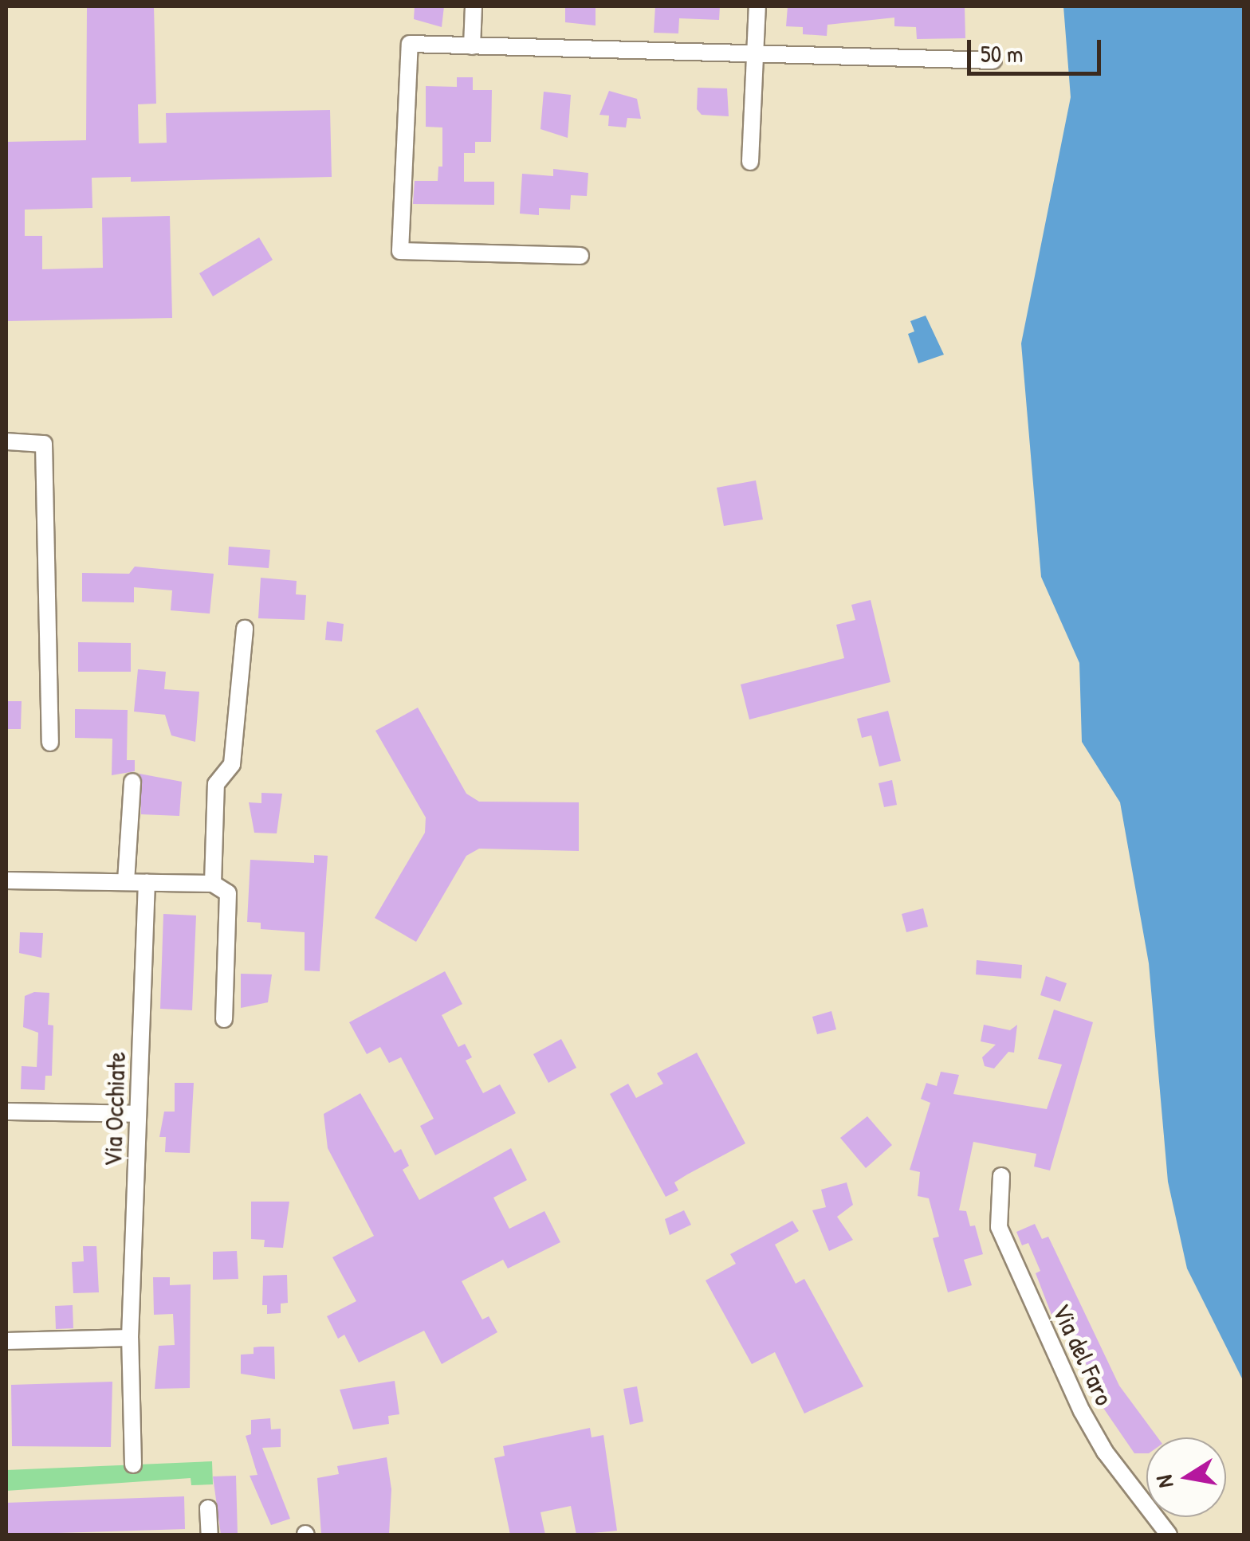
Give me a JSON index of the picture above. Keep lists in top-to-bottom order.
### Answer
{
  "streets": {
    "street": ["Via Occhiate", "Via del Faro"]
  },
  "scale_bar": "50 m",
  "north": "left"
}
